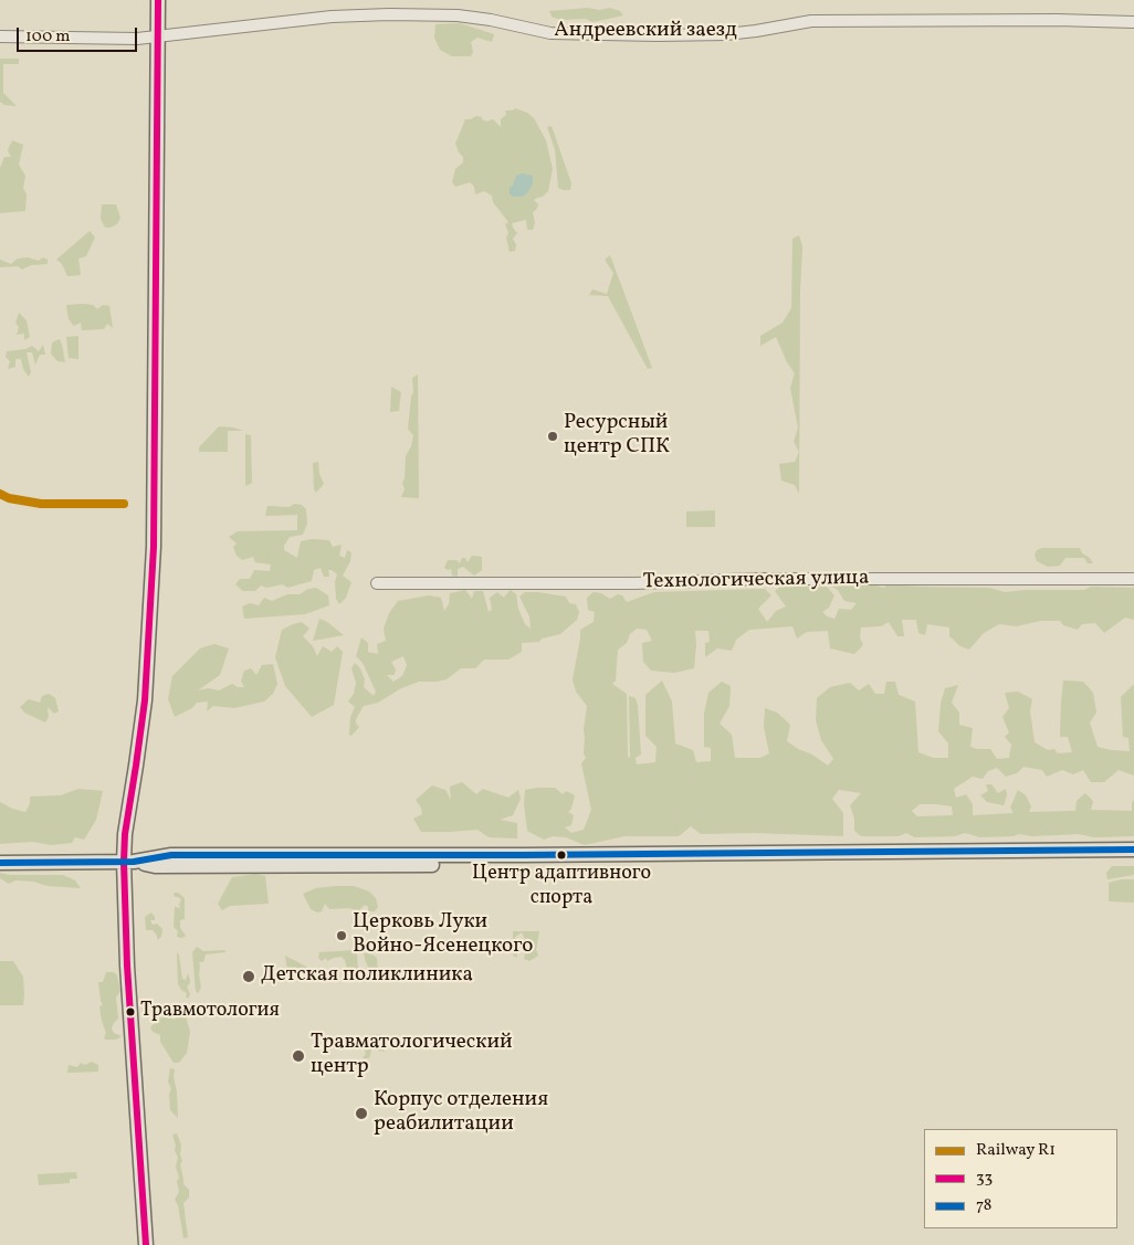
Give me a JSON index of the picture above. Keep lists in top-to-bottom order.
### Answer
{
  "streets": {
    "street": ["Андреевский заезд", "Технологическая улица"]
  },
  "places": [
    "Ресурсный центр СПК",
    "Центр адаптивного спорта",
    "Церковь Луки Войно-Ясенецкого",
    "Детская поликлиника",
    "Травмотология",
    "Травматологический центр",
    "Корпус отделения реабилитации"
  ],
  "lines": ["transit line 33", "rail line R1", "transit line 78"],
  "legend": ["Railway R1", "33", "78"],
  "scale_bar": "100 m"
}
